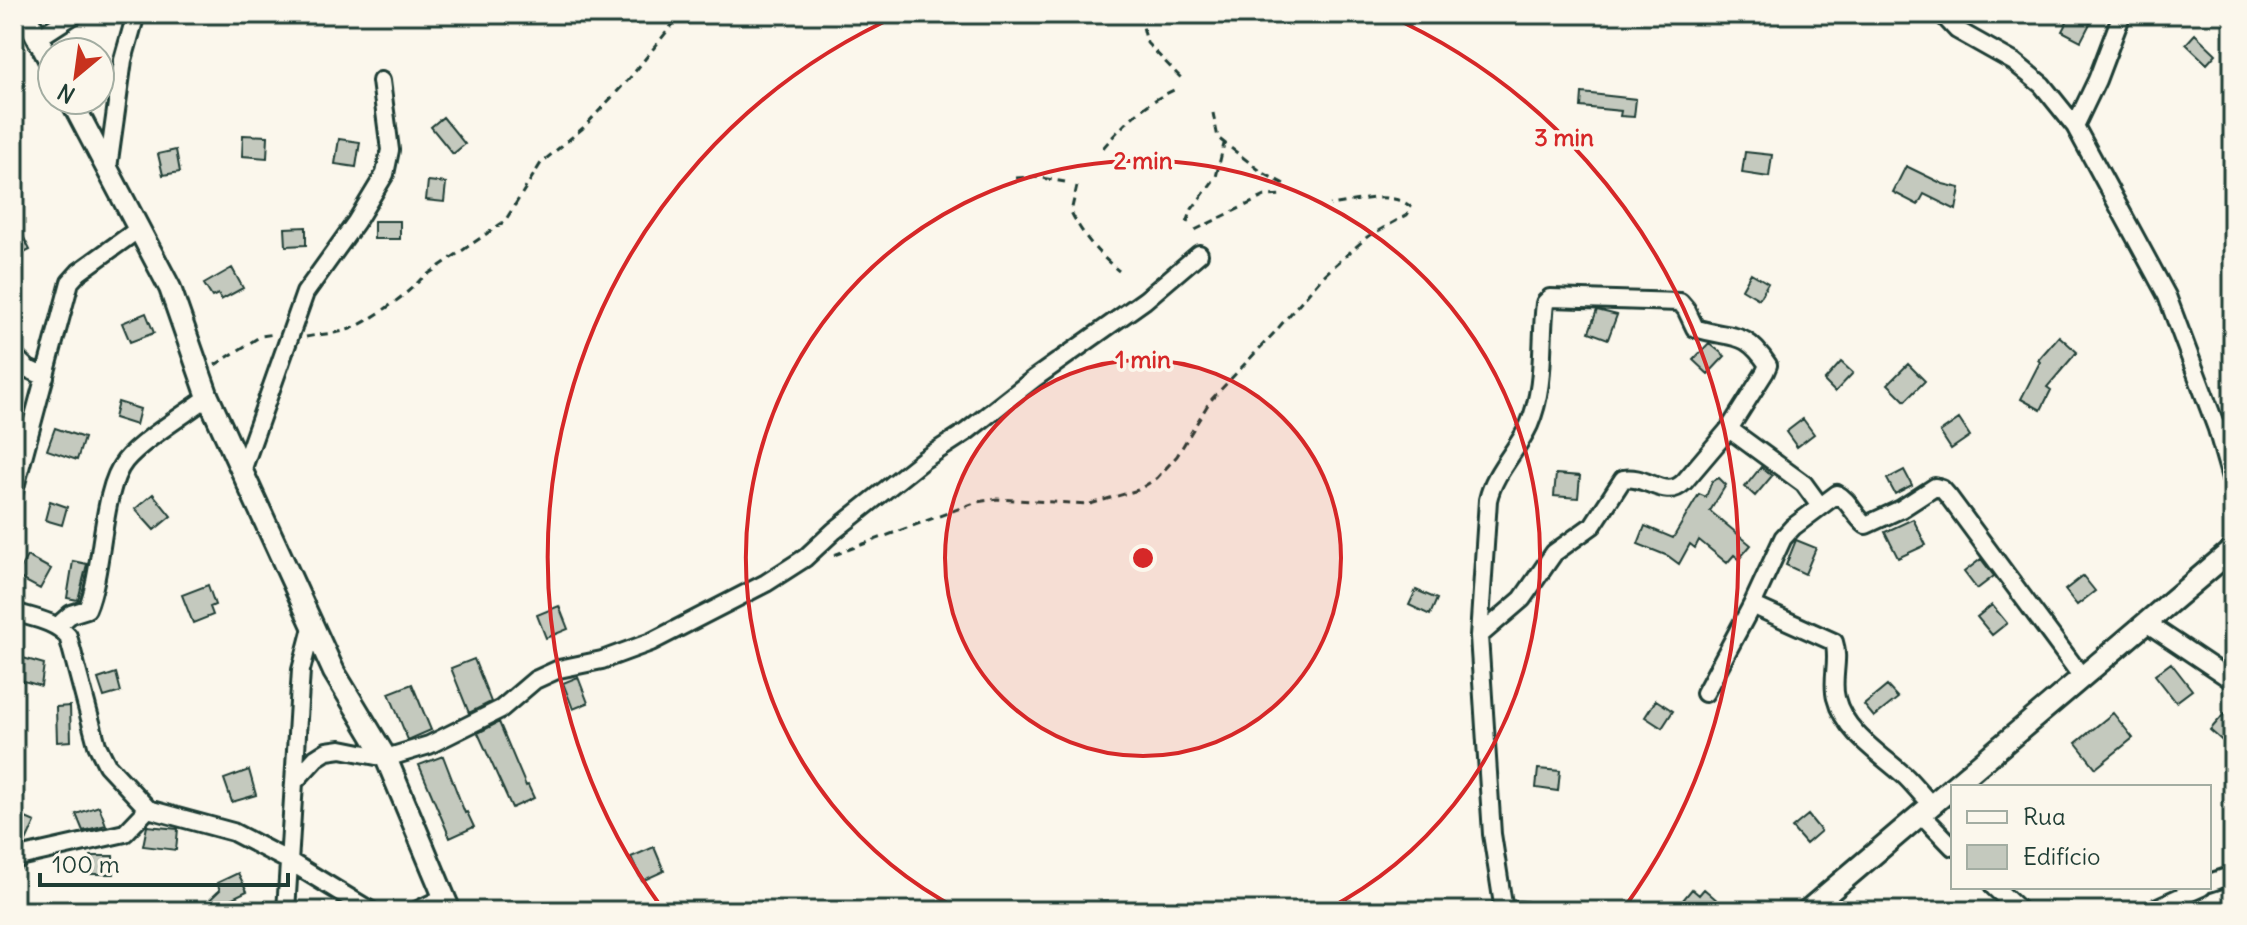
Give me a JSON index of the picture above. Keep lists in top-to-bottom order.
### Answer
{
  "legend": ["Rua", "Edifício"],
  "scale_bar": "100 m",
  "north": "bottom left",
  "rings": ["3 min", "2 min", "1 min"]
}
